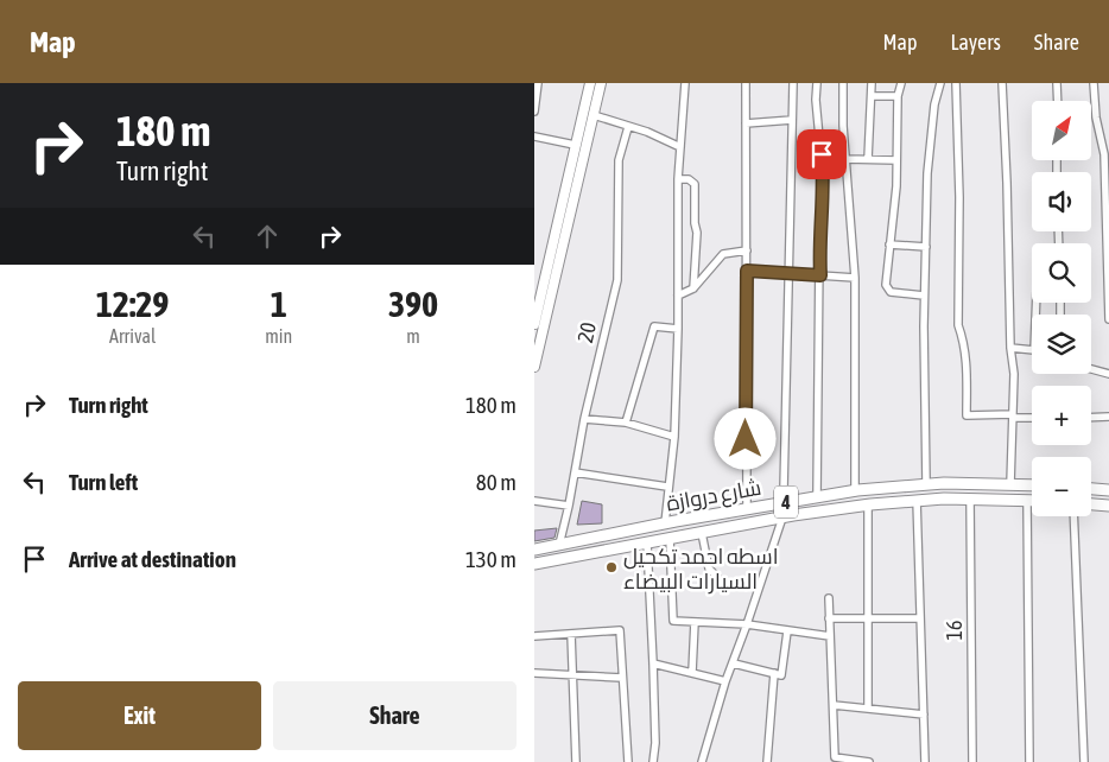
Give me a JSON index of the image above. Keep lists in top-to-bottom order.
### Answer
{
  "streets": {
    "main road": ["شارع دروازة", "4"],
    "street": ["20", "16"]
  },
  "crossings": [
    ["20", "شارع دروازة"],
    ["شارع دروازة", "16"]
  ],
  "places": ["اسطه احمد تكحيل السيارات البيضاء"],
  "north": "top right",
  "page": {
    "header": "Map",
    "nav": ["Map", "Layers", "Share"],
    "turn": ["180 m", "Turn right"],
    "map_buttons": ["+", "−"],
    "eta": [
      "12:29",
      "Arrival",
      "1",
      "min",
      "390",
      "m"
    ],
    "list": [
      {
        "name": "Turn right",
        "value": "180 m"
      },
      {
        "name": "Turn left",
        "value": "80 m"
      },
      {
        "name": "Arrive at destination",
        "value": "130 m"
      }
    ],
    "buttons": ["Exit", "Share"]
  }
}
